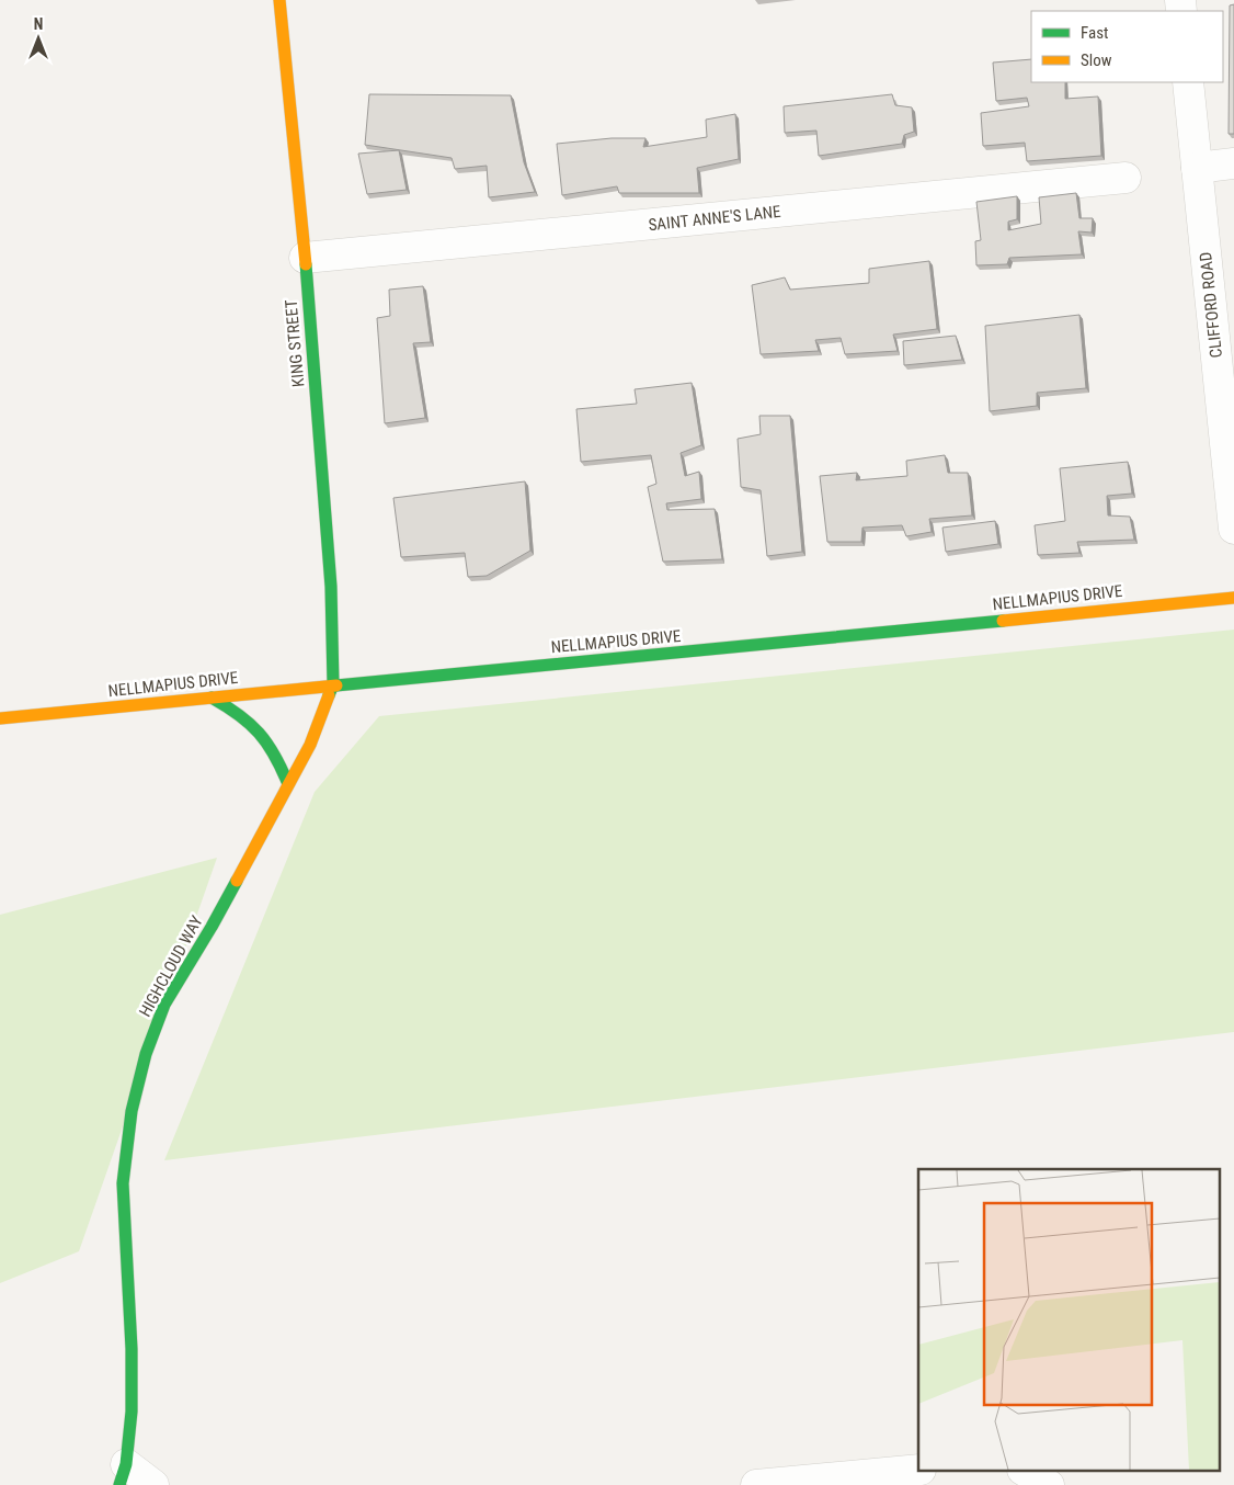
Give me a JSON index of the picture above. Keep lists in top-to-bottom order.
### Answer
{
  "streets": {
    "street": [
      "SAINT ANNE'S LANE",
      "CLIFFORD ROAD",
      "KING STREET",
      "NELLMAPIUS DRIVE",
      "HIGHCLOUD WAY"
    ]
  },
  "crossings": [
    ["SAINT ANNE'S LANE", "KING STREET"],
    ["KING STREET", "NELLMAPIUS DRIVE"],
    ["KING STREET", "HIGHCLOUD WAY"],
    ["NELLMAPIUS DRIVE", "HIGHCLOUD WAY"]
  ],
  "legend": ["Fast", "Slow"],
  "north": "top"
}
